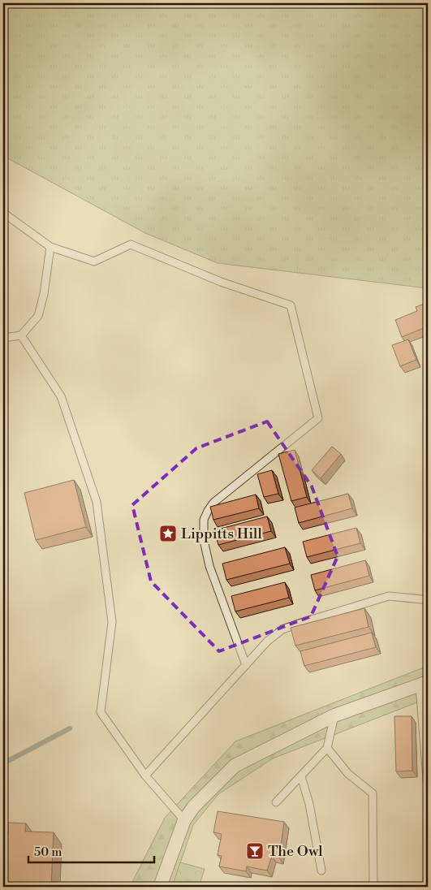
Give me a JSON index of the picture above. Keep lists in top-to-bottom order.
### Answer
{
  "places": {
    "place": ["Lippitts Hill"],
    "bar": ["The Owl"]
  },
  "scale_bar": "50 m"
}
